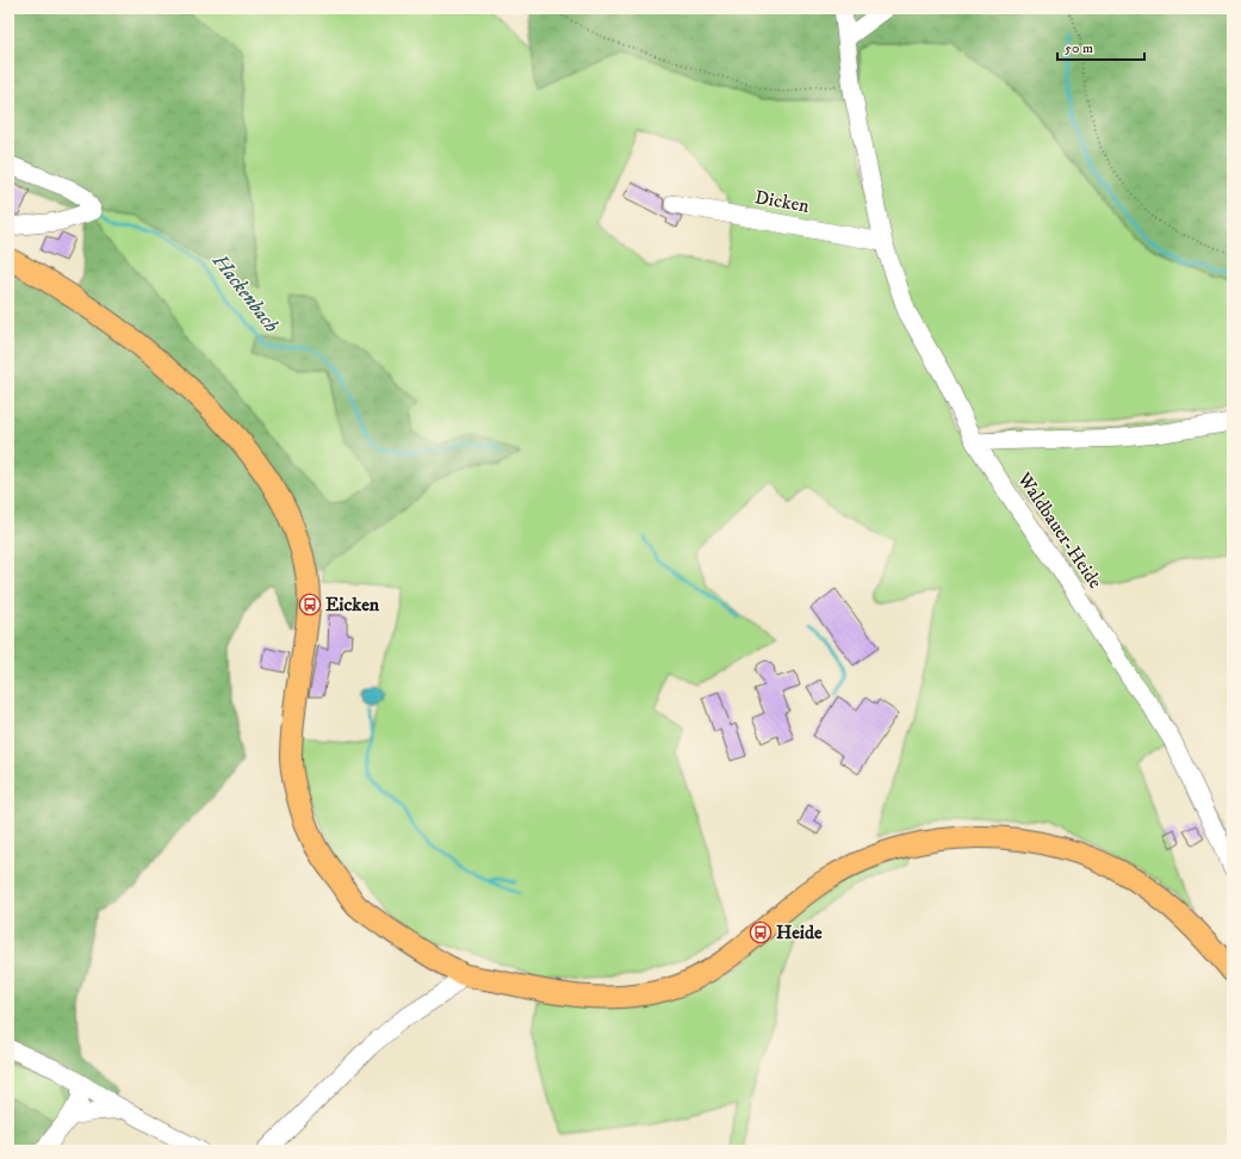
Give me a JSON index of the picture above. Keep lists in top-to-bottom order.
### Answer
{
  "streets": {
    "street": ["Dicken", "Waldbauer-Heide"]
  },
  "crossings": [
    ["Dicken", "Waldbauer-Heide"]
  ],
  "water": ["Hackenbach"],
  "places": {
    "bus stop": ["Eicken", "Heide"]
  },
  "scale_bar": "50 m"
}
